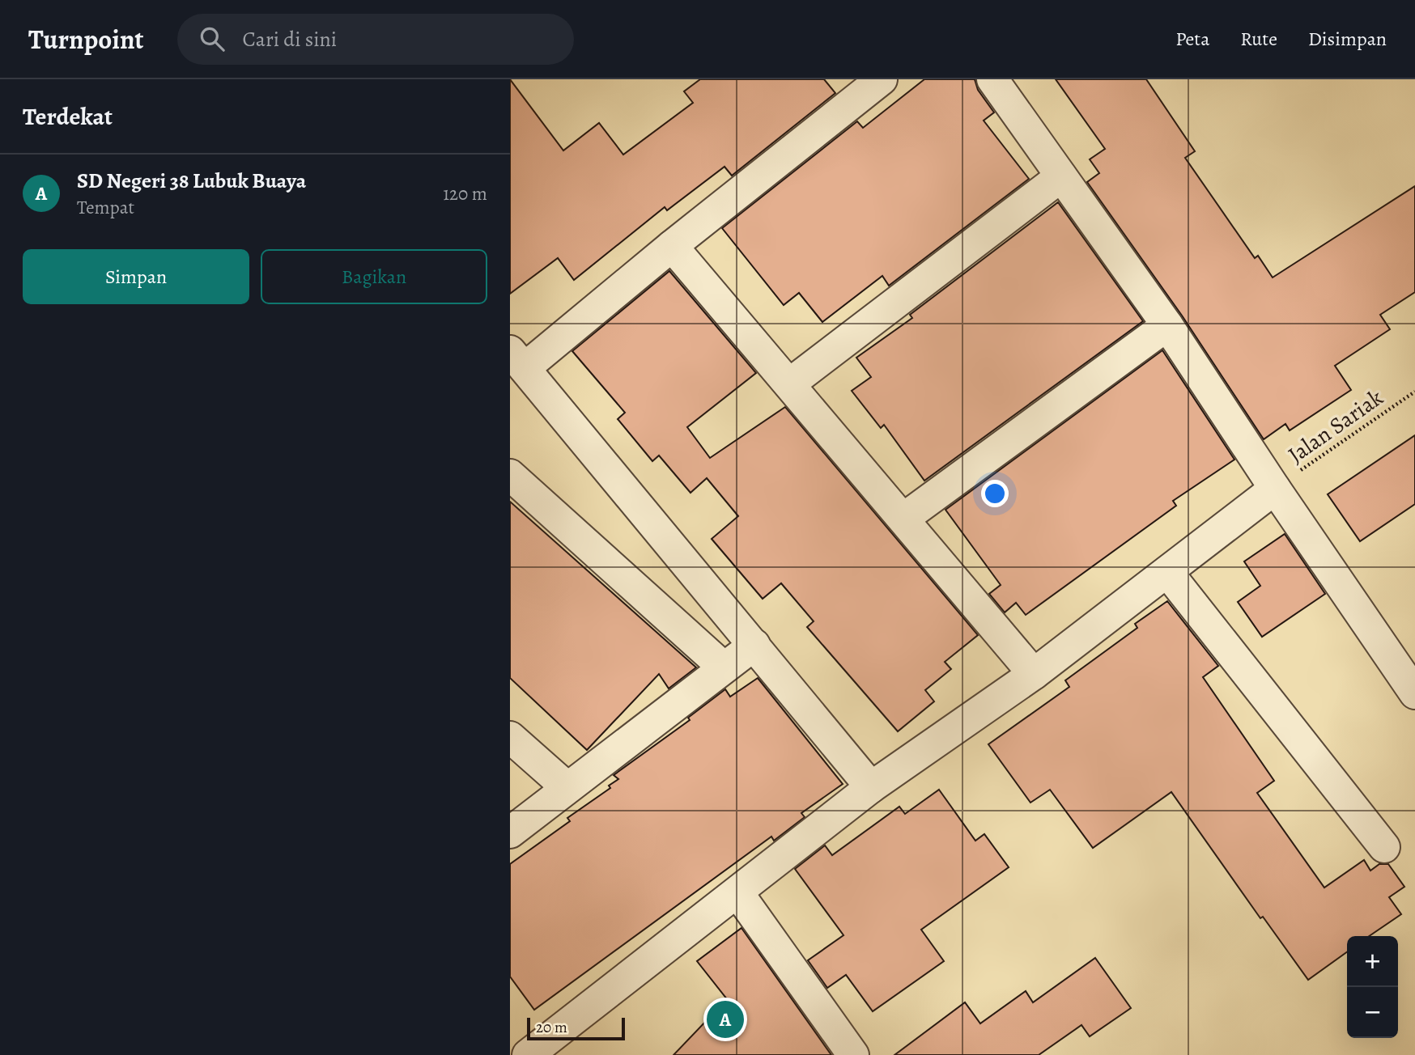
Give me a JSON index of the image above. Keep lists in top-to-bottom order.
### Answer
{
  "streets": {
    "path": ["Jalan Sariak"]
  },
  "scale_bar": "20 m",
  "page": {
    "header": "Turnpoint",
    "search": "Cari di sini",
    "nav": ["Peta", "Rute", "Disimpan"],
    "heading": "Terdekat",
    "list": [
      {
        "mark": "A",
        "name": "SD Negeri 38 Lubuk Buaya",
        "note": "Tempat",
        "value": "120 m"
      }
    ],
    "buttons": ["Simpan", "Bagikan"],
    "map_buttons": ["+", "−"],
    "pins": "A",
    "scale": "20 m"
  }
}
